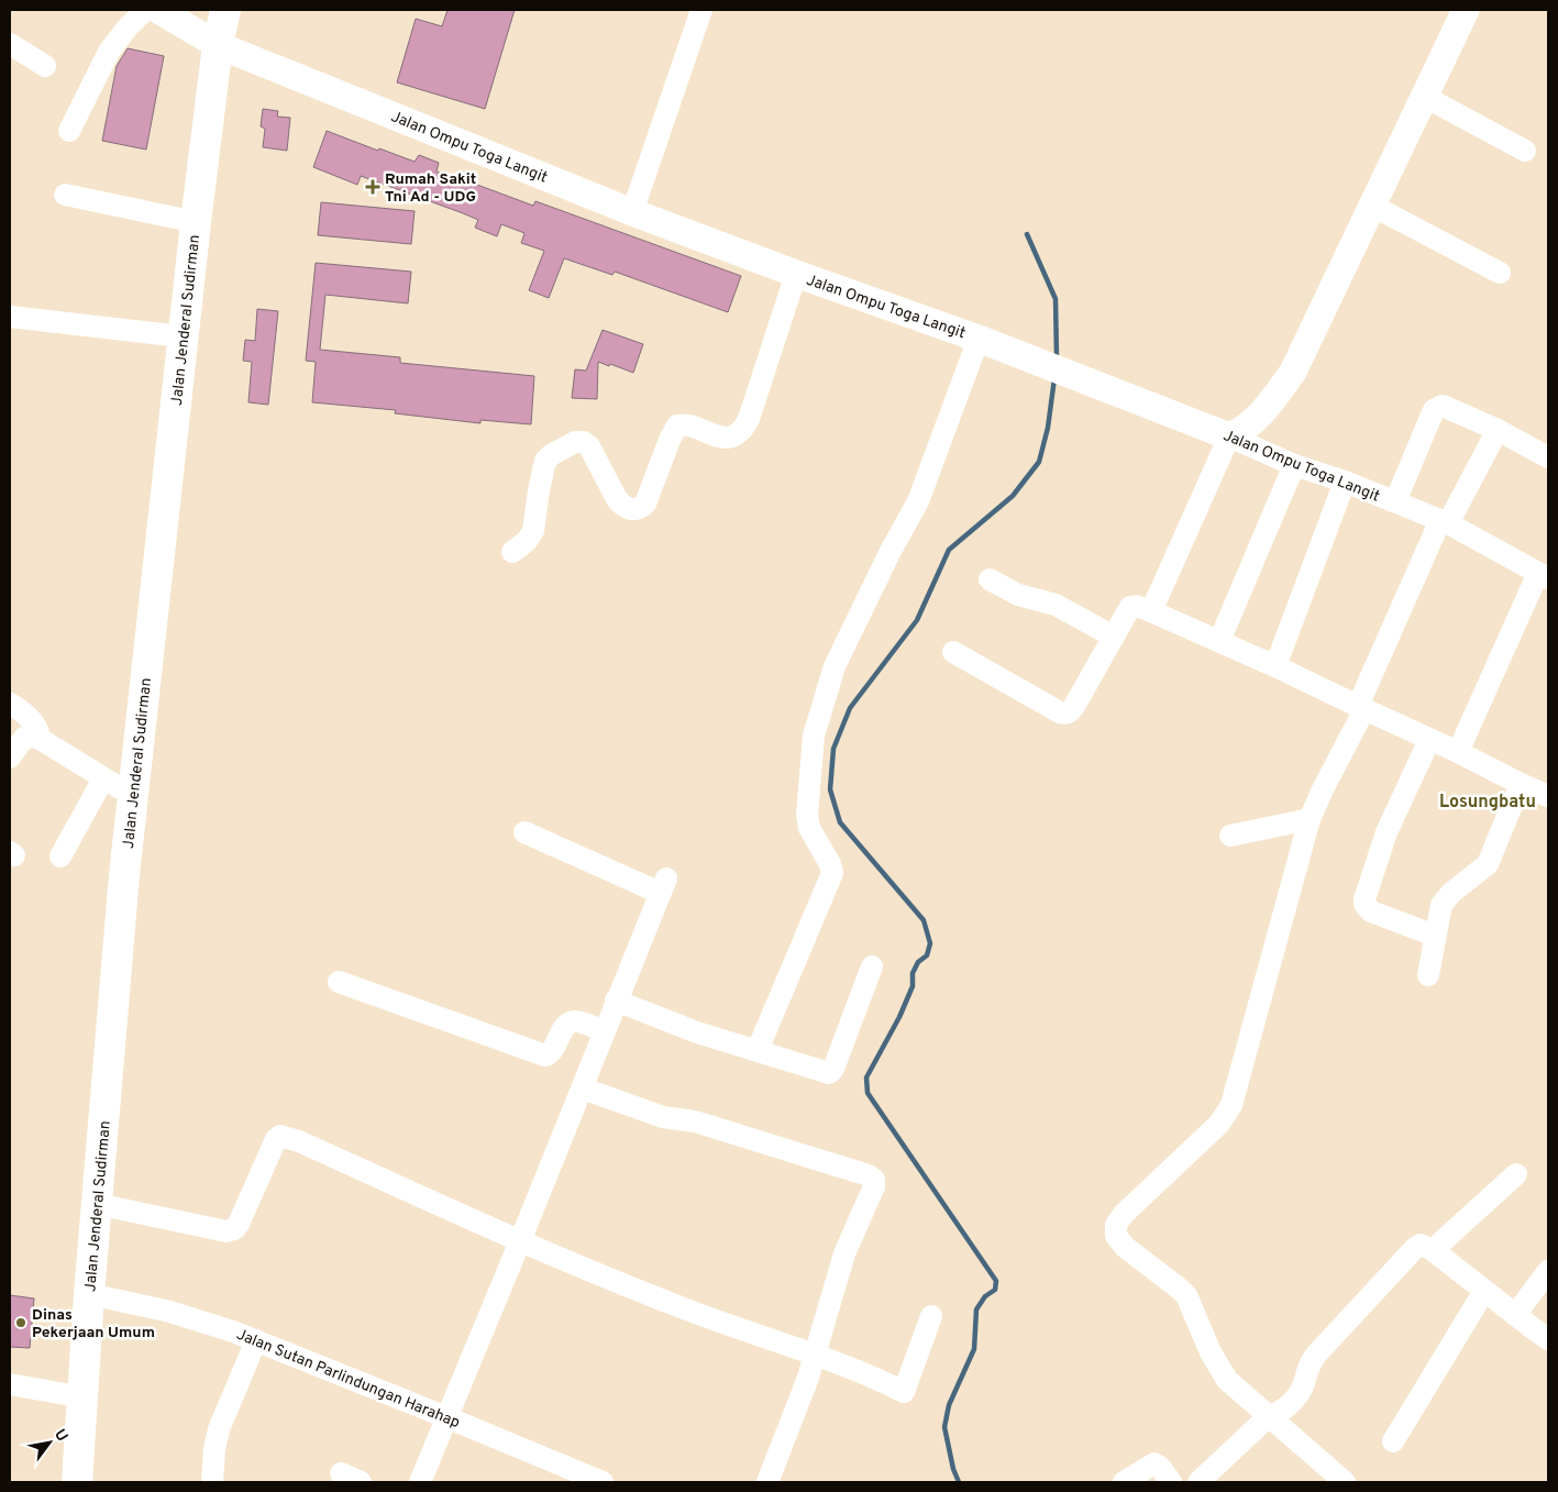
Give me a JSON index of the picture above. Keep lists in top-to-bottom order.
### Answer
{
  "streets": {
    "highway": ["Jalan Jenderal Sudirman"],
    "main road": ["Jalan Ompu Toga Langit"],
    "street": ["Jalan Sutan Parlindungan Harahap"]
  },
  "crossings": [
    ["Jalan Ompu Toga Langit", "Jalan Jenderal Sudirman"],
    ["Jalan Jenderal Sudirman", "Jalan Sutan Parlindungan Harahap"]
  ],
  "districts": ["Losungbatu"],
  "places": {
    "health": ["Rumah Sakit Tni Ad - UDG"],
    "other": ["Dinas Pekerjaan Umum"]
  },
  "north": "top right"
}
